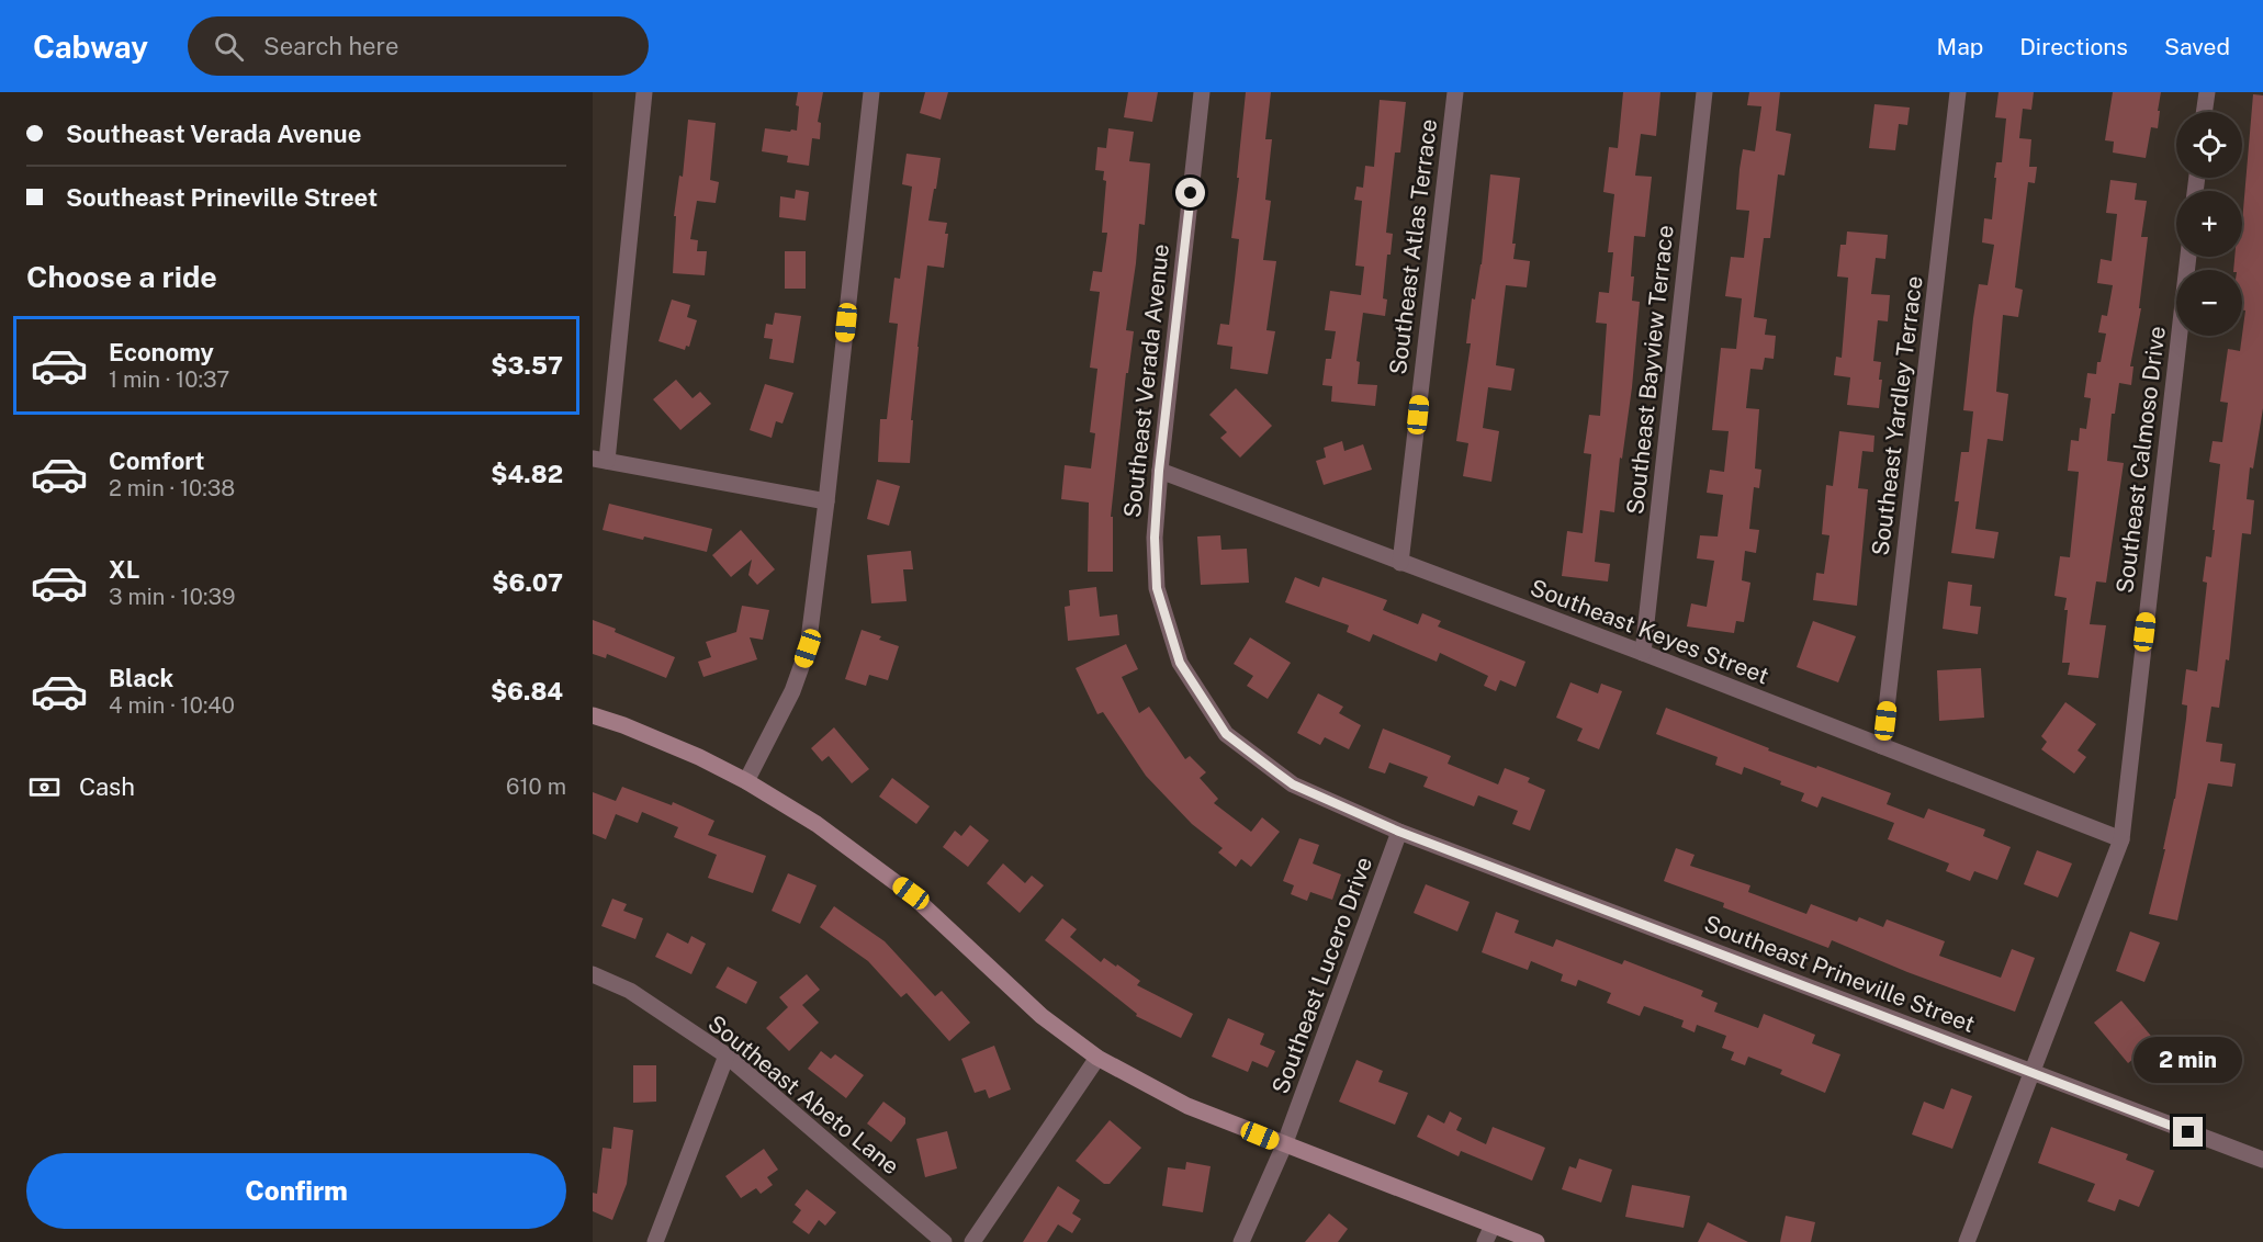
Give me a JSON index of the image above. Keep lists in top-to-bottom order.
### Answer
{
  "streets": {
    "street": [
      "Southeast Atlas Terrace",
      "Southeast Bayview Terrace",
      "Southeast Verada Avenue",
      "Southeast Yardley Terrace",
      "Southeast Calmoso Drive",
      "Southeast Keyes Street",
      "Southeast Prineville Street",
      "Southeast Lucero Drive",
      "Southeast Abeto Lane"
    ]
  },
  "crossings": [
    ["Southeast Atlas Terrace", "Southeast Keyes Street"],
    ["Southeast Bayview Terrace", "Southeast Keyes Street"],
    ["Southeast Verada Avenue", "Southeast Keyes Street"],
    ["Southeast Verada Avenue", "Southeast Prineville Street"],
    ["Southeast Verada Avenue", "Southeast Lucero Drive"],
    ["Southeast Yardley Terrace", "Southeast Keyes Street"],
    ["Southeast Calmoso Drive", "Southeast Keyes Street"],
    ["Southeast Calmoso Drive", "Southeast Prineville Street"],
    ["Southeast Prineville Street", "Southeast Lucero Drive"]
  ],
  "page": {
    "header": "Cabway",
    "search": "Search here",
    "nav": ["Map", "Directions", "Saved"],
    "banner": ["Southeast Verada Avenue", "Southeast Prineville Street"],
    "map_buttons": ["+", "−"],
    "heading": "Choose a ride",
    "list": [
      {
        "name": "Economy",
        "note": "1 min · 10:37",
        "value": "$3.57"
      },
      {
        "name": "Comfort",
        "note": "2 min · 10:38",
        "value": "$4.82"
      },
      {
        "name": "XL",
        "note": "3 min · 10:39",
        "value": "$6.07"
      },
      {
        "name": "Black",
        "note": "4 min · 10:40",
        "value": "$6.84"
      }
    ],
    "pay": ["Cash", "610 m"],
    "bubble": "2 min",
    "buttons": "Confirm"
  }
}
